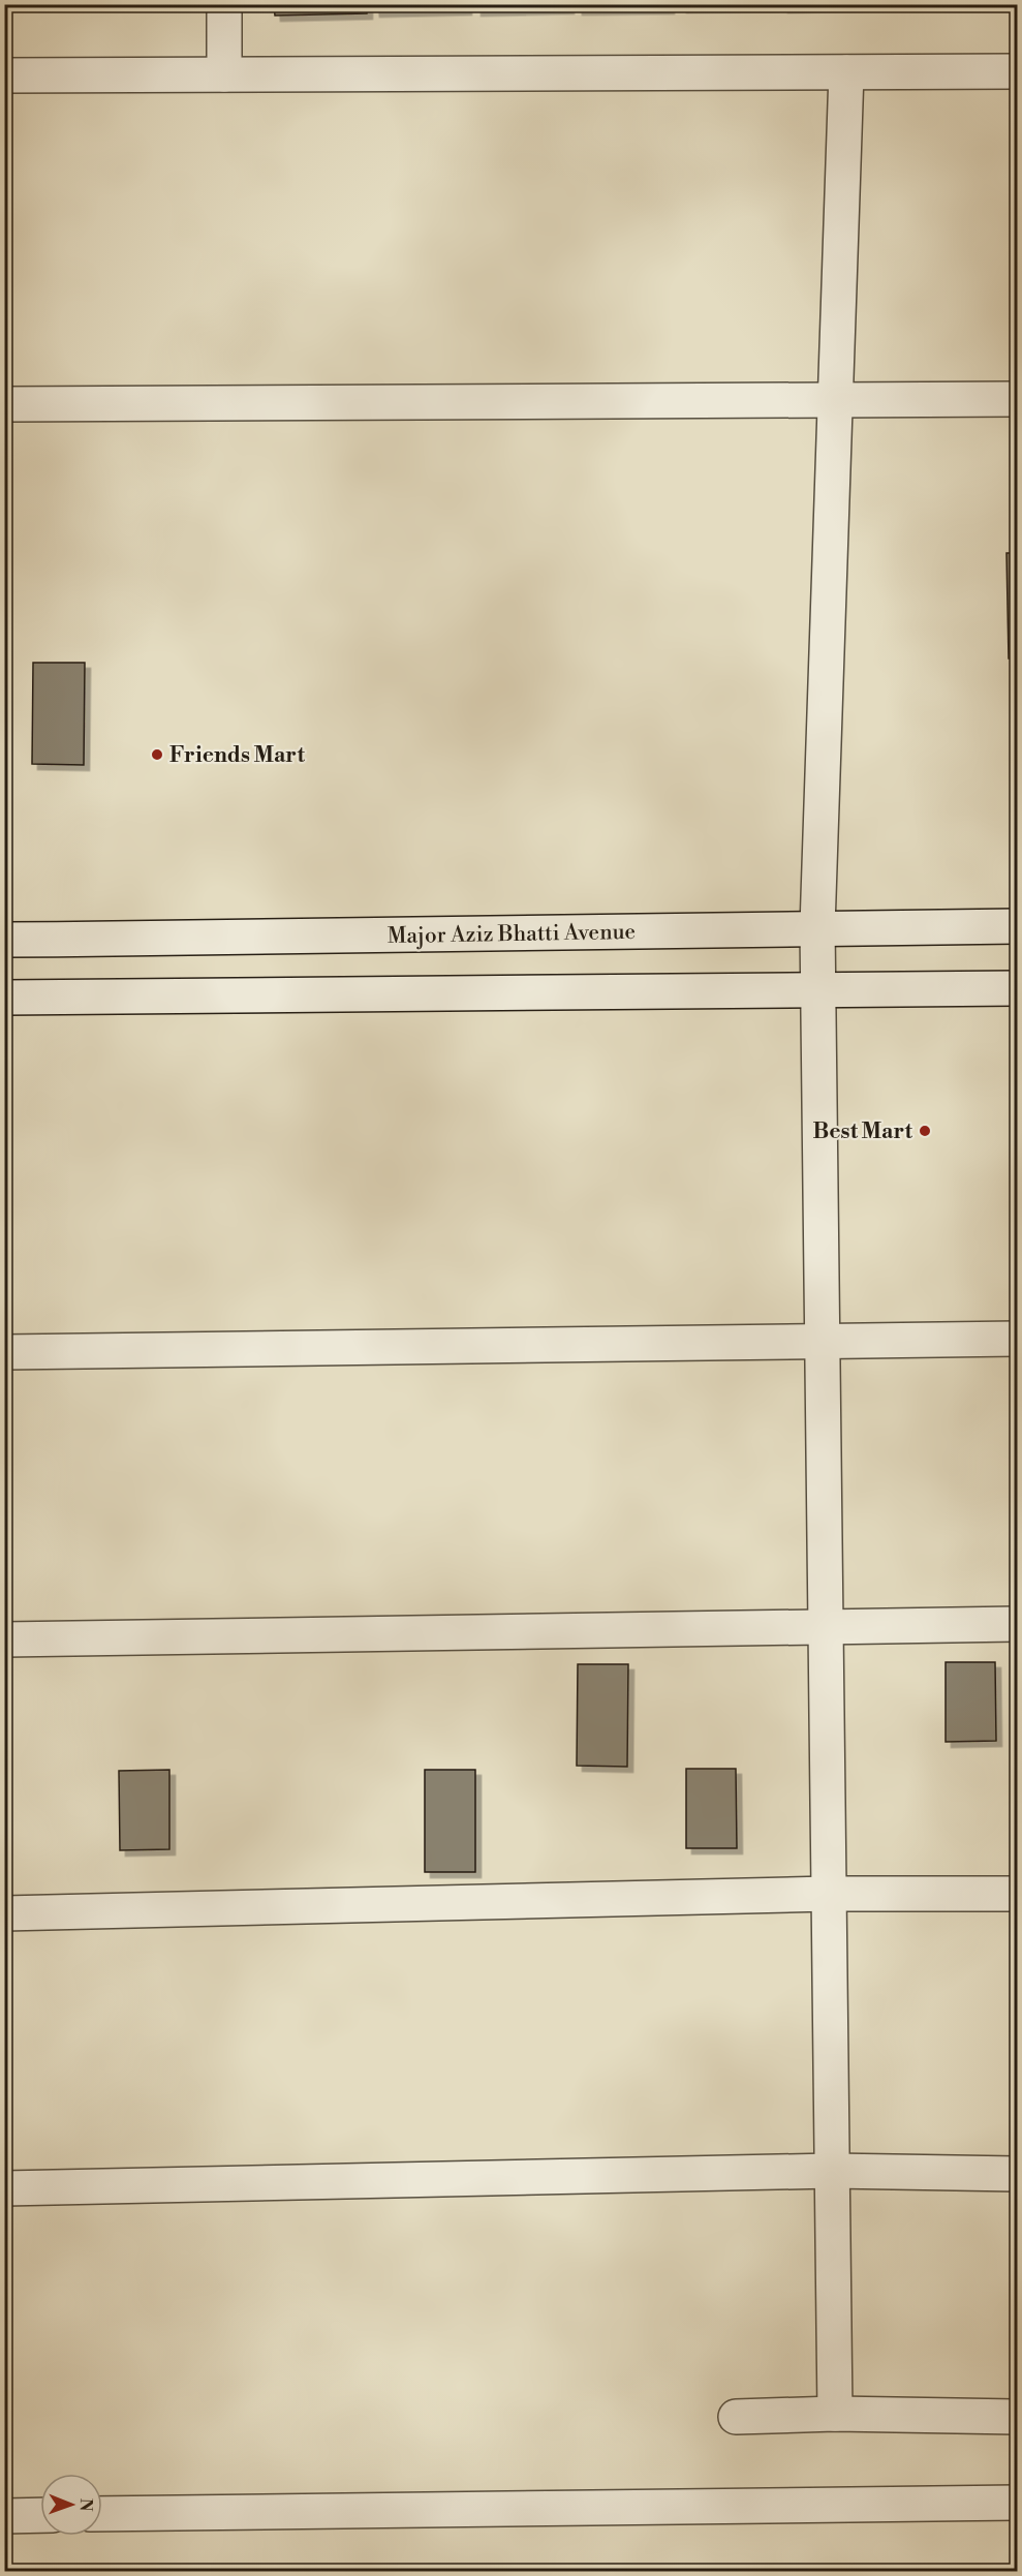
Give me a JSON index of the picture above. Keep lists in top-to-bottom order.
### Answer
{
  "streets": {
    "street": ["Major Aziz Bhatti Avenue"]
  },
  "places": ["Friends Mart", "Best Mart"],
  "north": "right"
}
